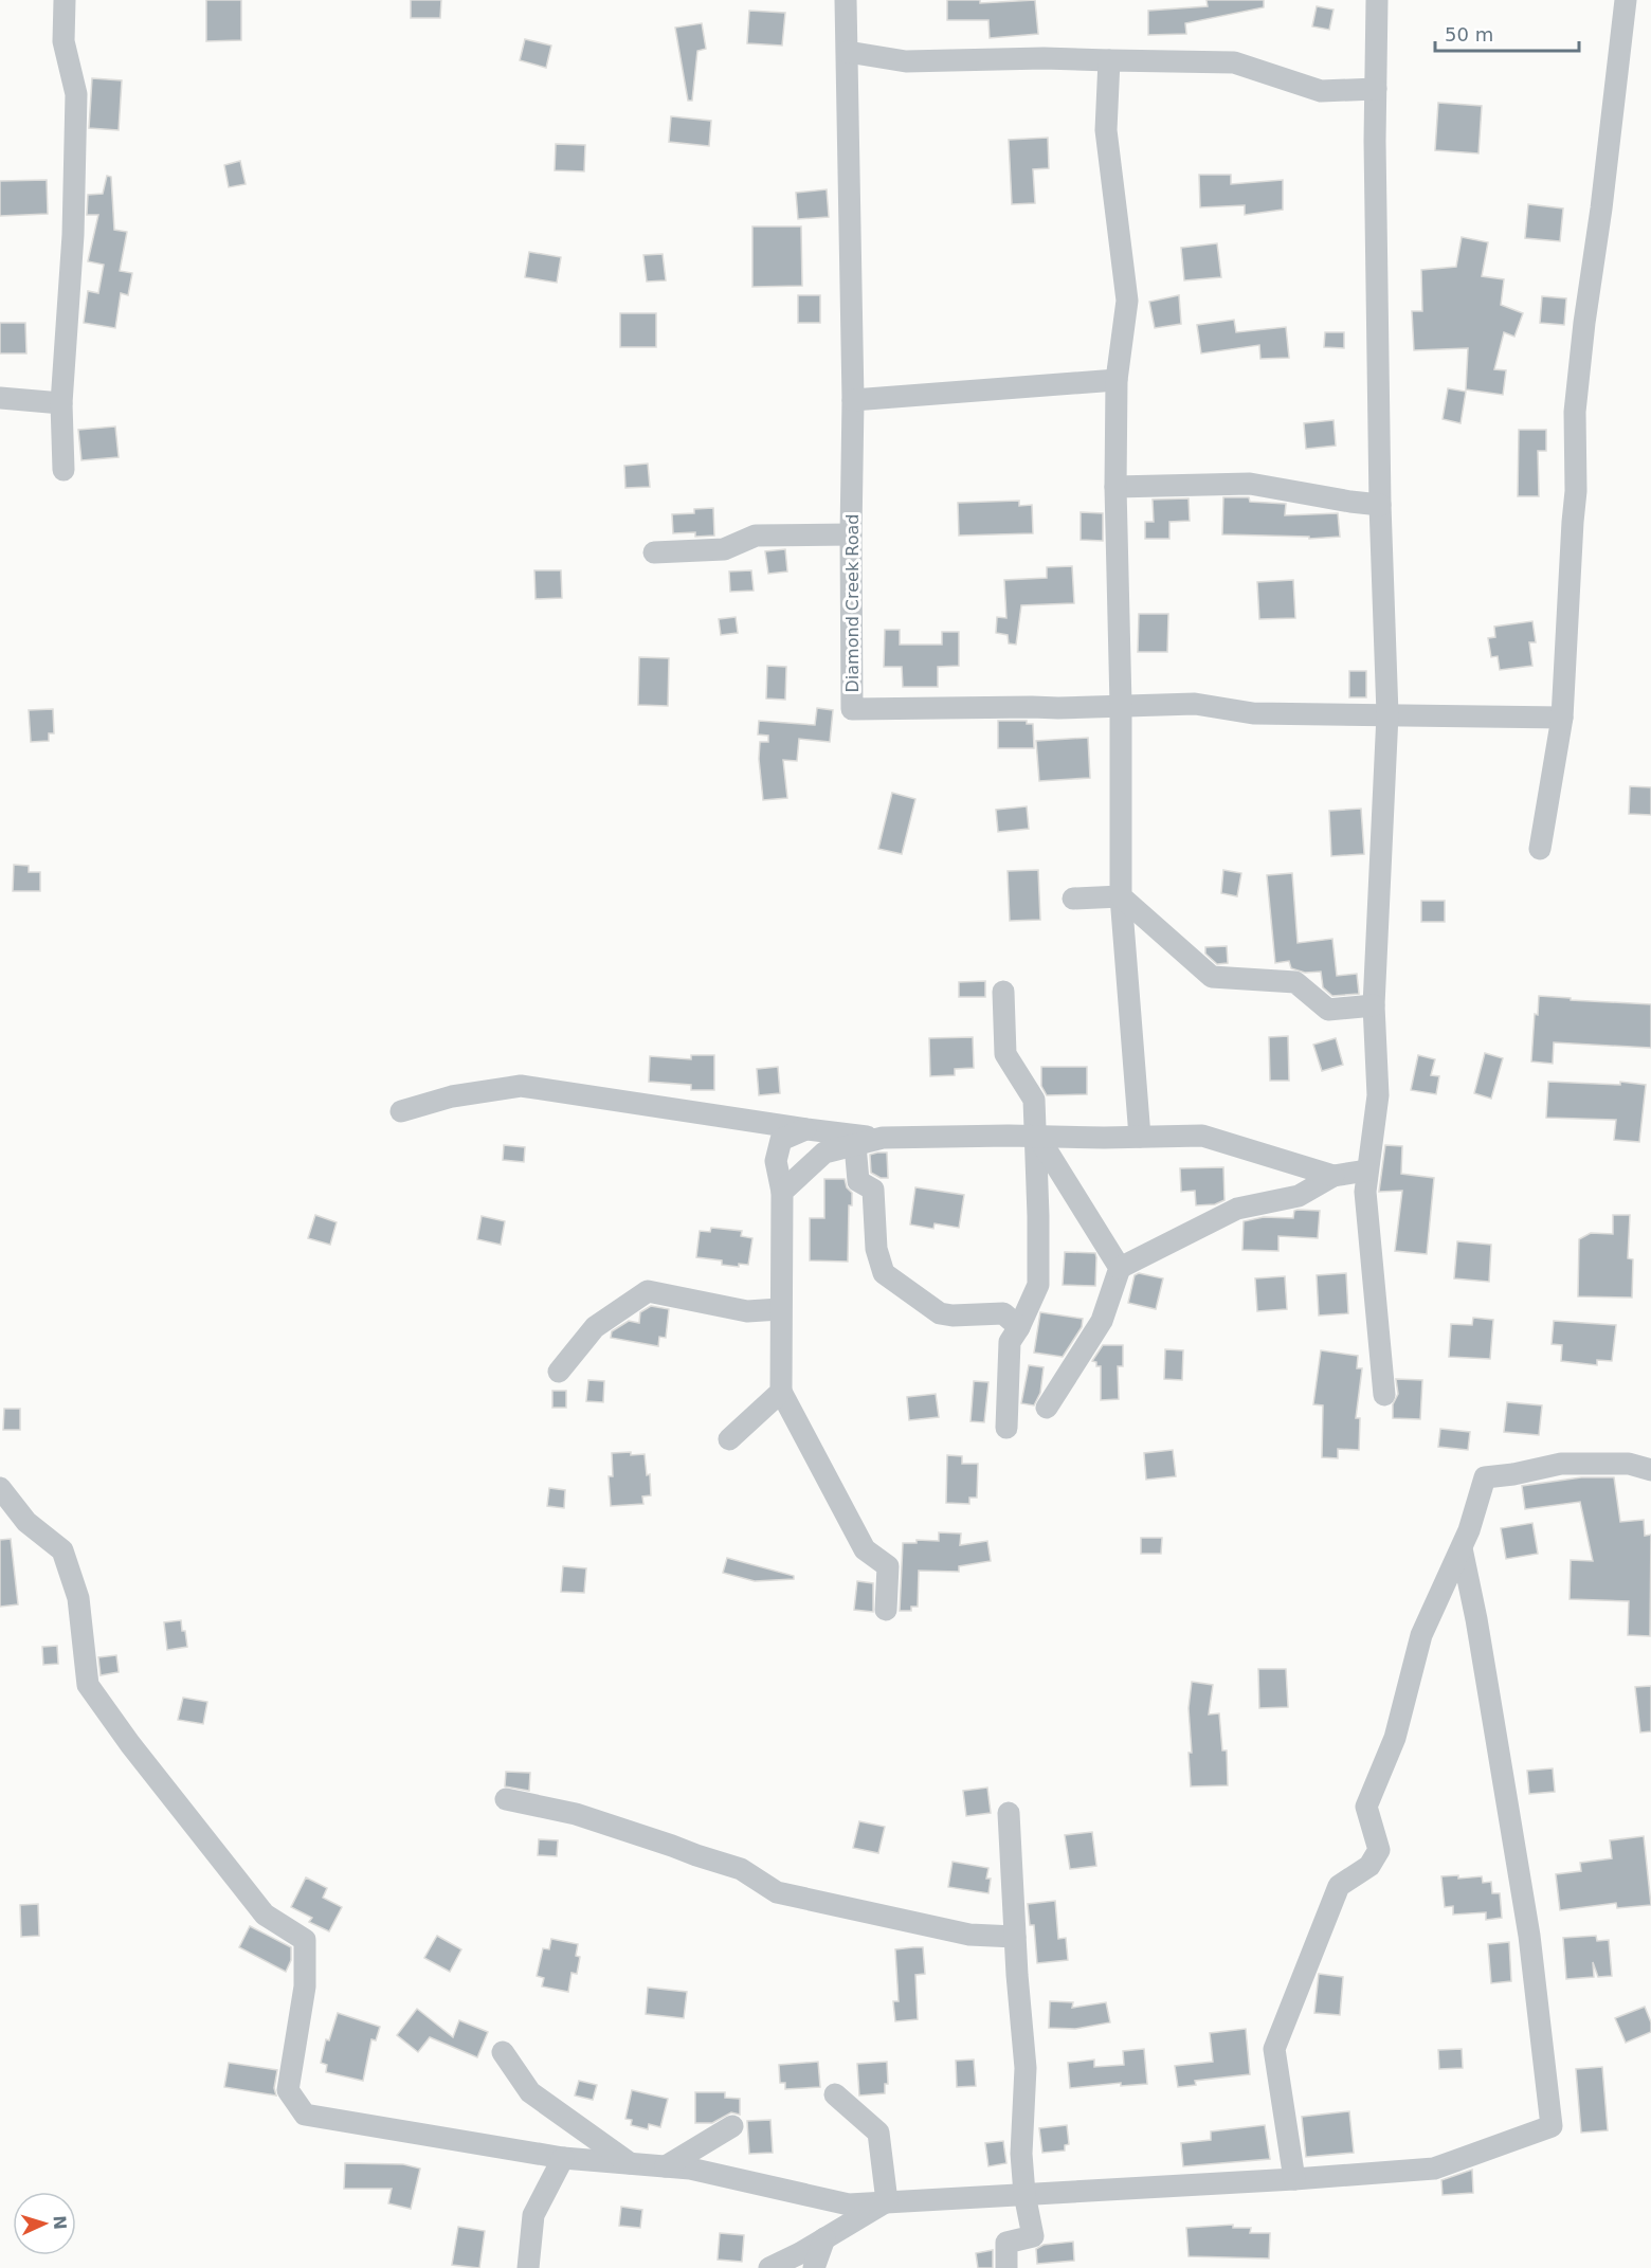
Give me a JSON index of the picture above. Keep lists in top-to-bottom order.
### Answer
{
  "streets": {
    "street": ["Diamond Creek Road"]
  },
  "scale_bar": "50 m",
  "north": "right"
}
